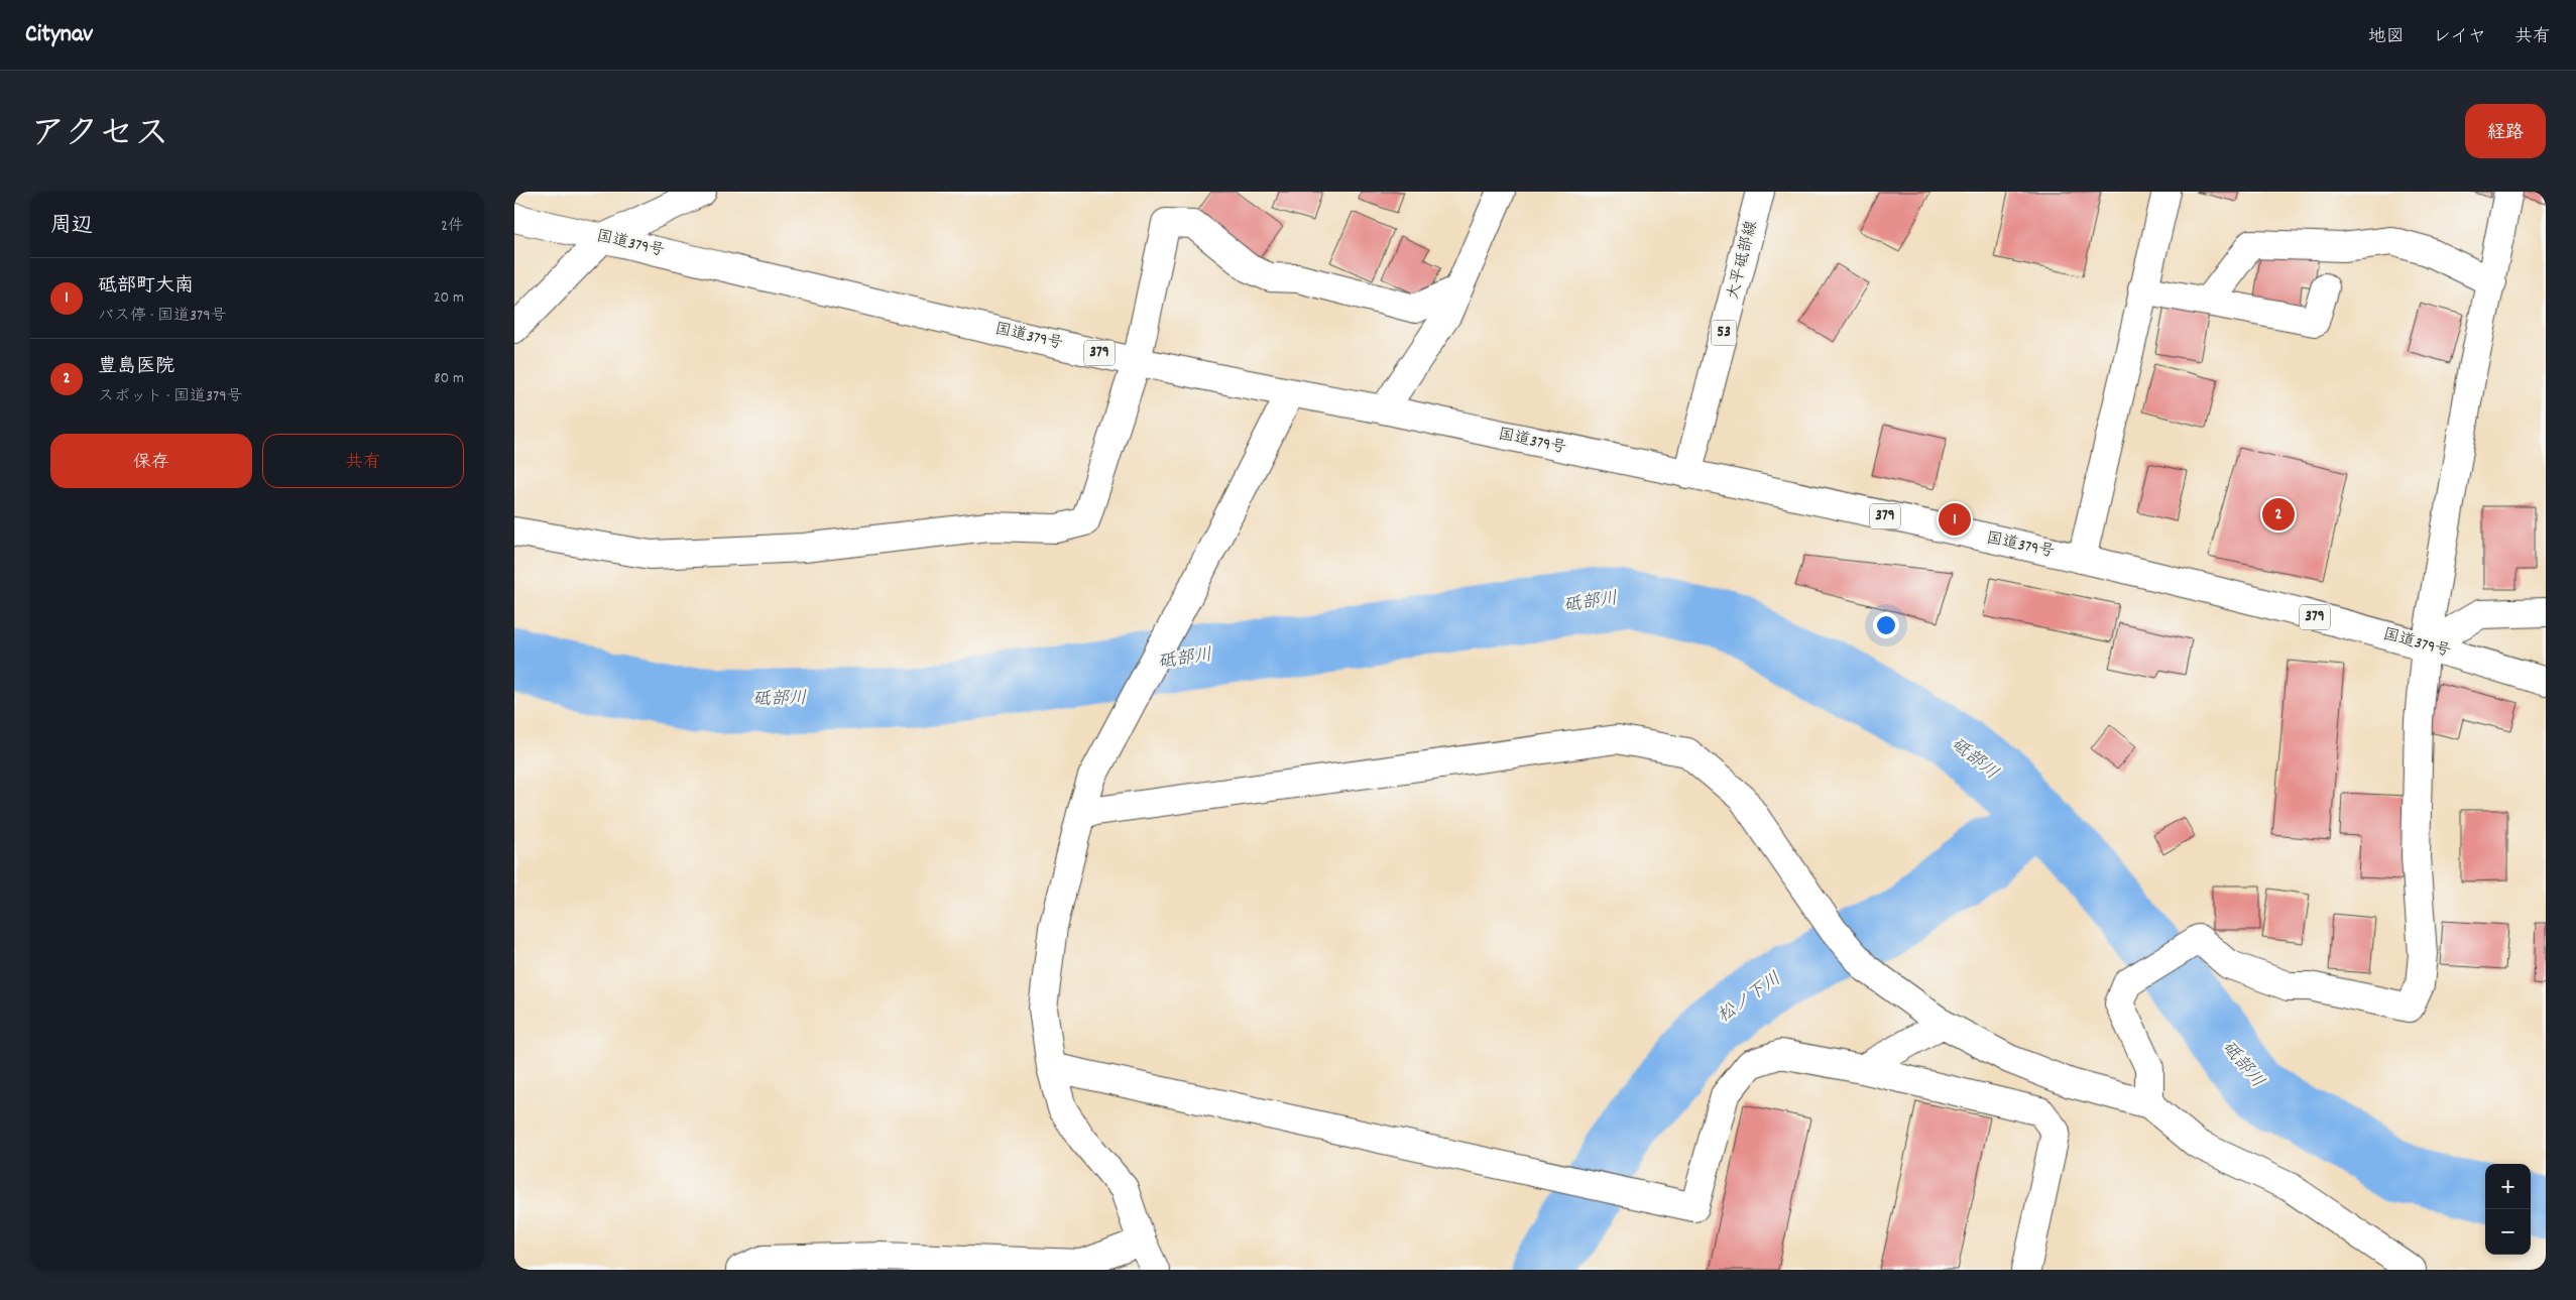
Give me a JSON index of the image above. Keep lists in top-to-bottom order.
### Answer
{
  "streets": {
    "main road": [
      "国道379号",
      "大平砥部線",
      "53",
      "379"
    ]
  },
  "crossings": [
    ["国道379号", "大平砥部線"]
  ],
  "water": ["砥部川", "松ノ下川"],
  "page": {
    "header": "Citynav",
    "nav": ["地図", "レイヤ", "共有"],
    "title": "アクセス",
    "buttons": [
      "経路",
      ["保存", "共有"]
    ],
    "heading": ["周辺", "2件"],
    "list": [
      {
        "mark": "1",
        "name": "砥部町大南",
        "note": "バス停 · 国道379号",
        "value": "20 m"
      },
      {
        "mark": "2",
        "name": "豊島医院",
        "note": "スポット · 国道379号",
        "value": "80 m"
      }
    ],
    "pins": ["2", "1"],
    "map_buttons": ["+", "−"]
  }
}
